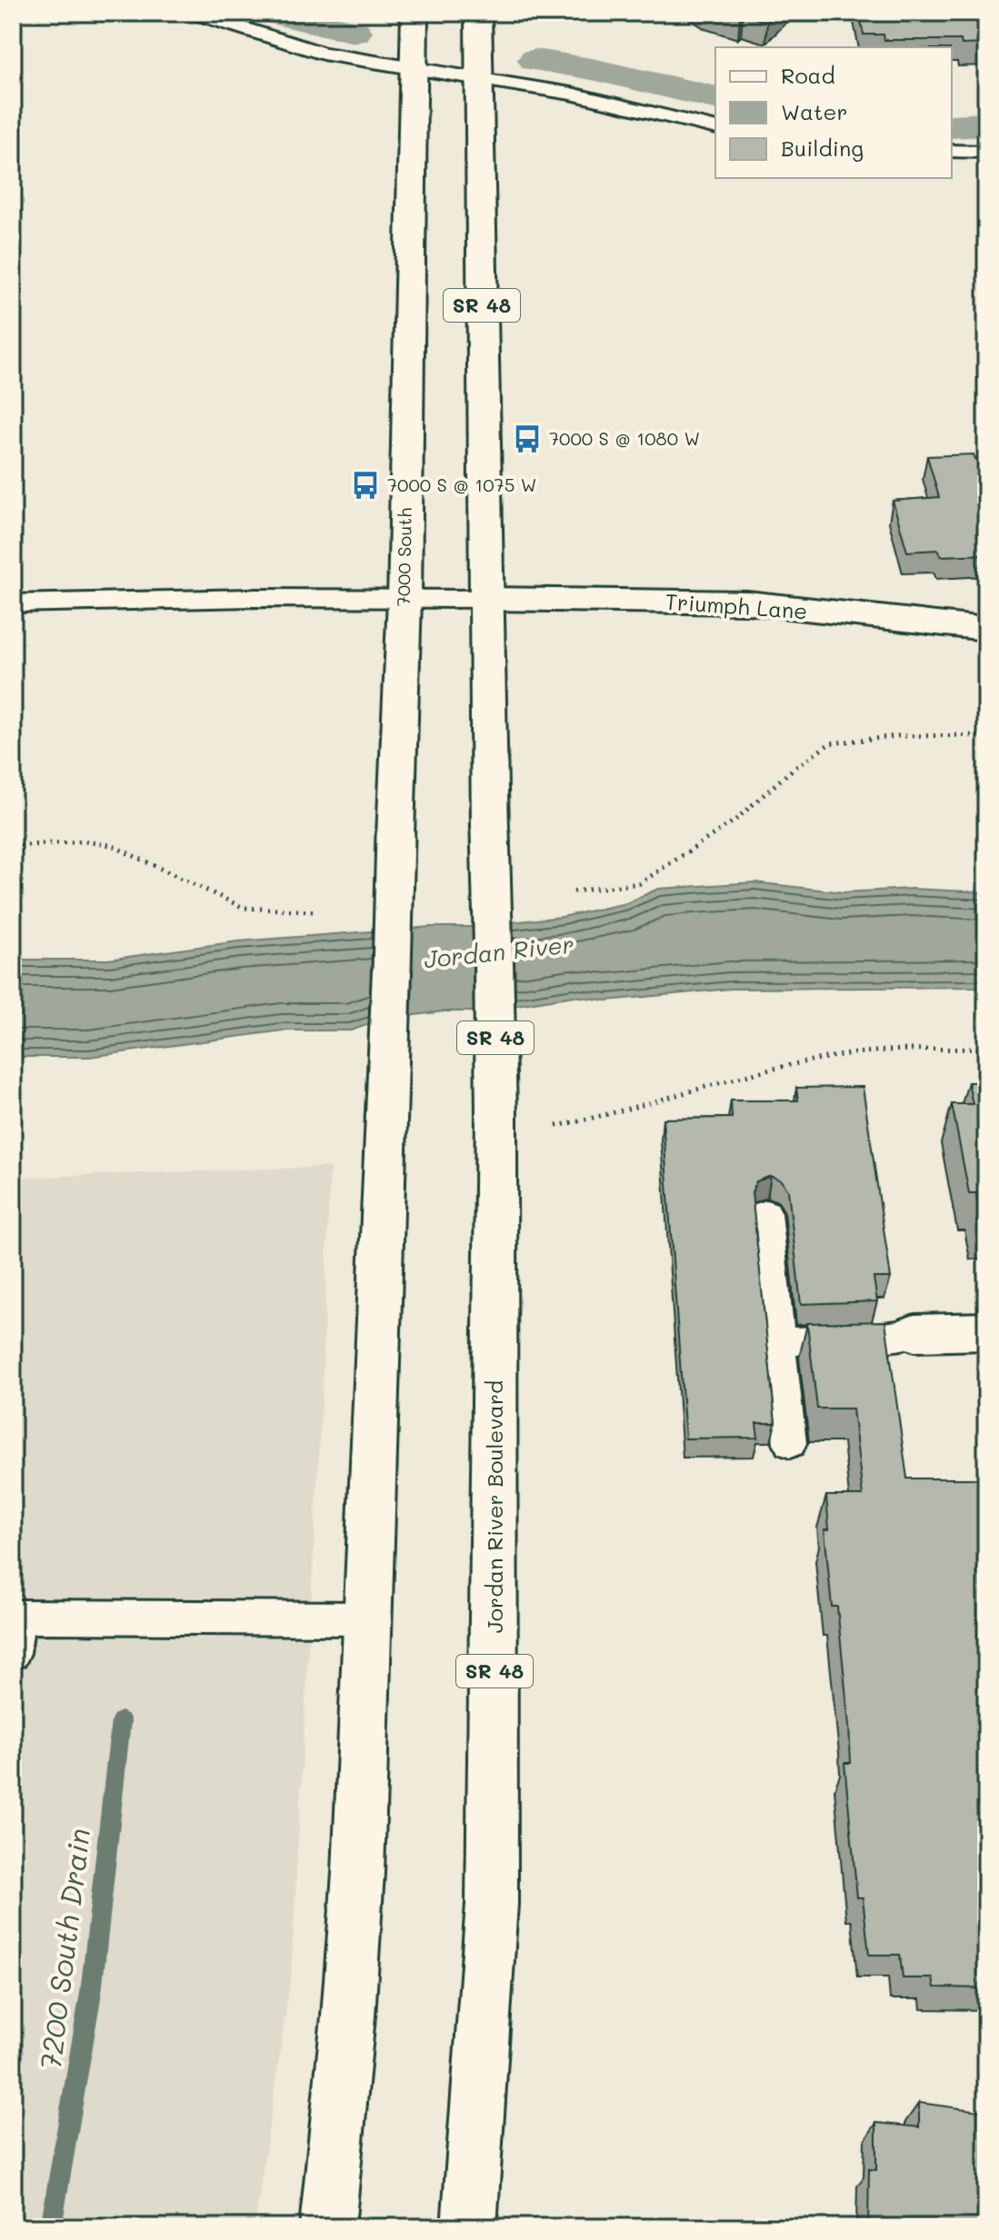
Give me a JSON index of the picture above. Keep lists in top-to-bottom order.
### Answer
{
  "streets": {
    "main road": [
      "SR 48",
      "7000 South",
      "Triumph Lane",
      "Jordan River Boulevard"
    ]
  },
  "crossings": [
    ["SR 48", "Triumph Lane"],
    ["SR 48", "Jordan River Boulevard"],
    ["Triumph Lane", "Jordan River Boulevard"]
  ],
  "water": ["Jordan River", "7200 South Drain"],
  "places": {
    "bus stop": ["7000 S @ 1080 W", "7000 S @ 1075 W"]
  },
  "legend": ["Road", "Water", "Building"]
}
